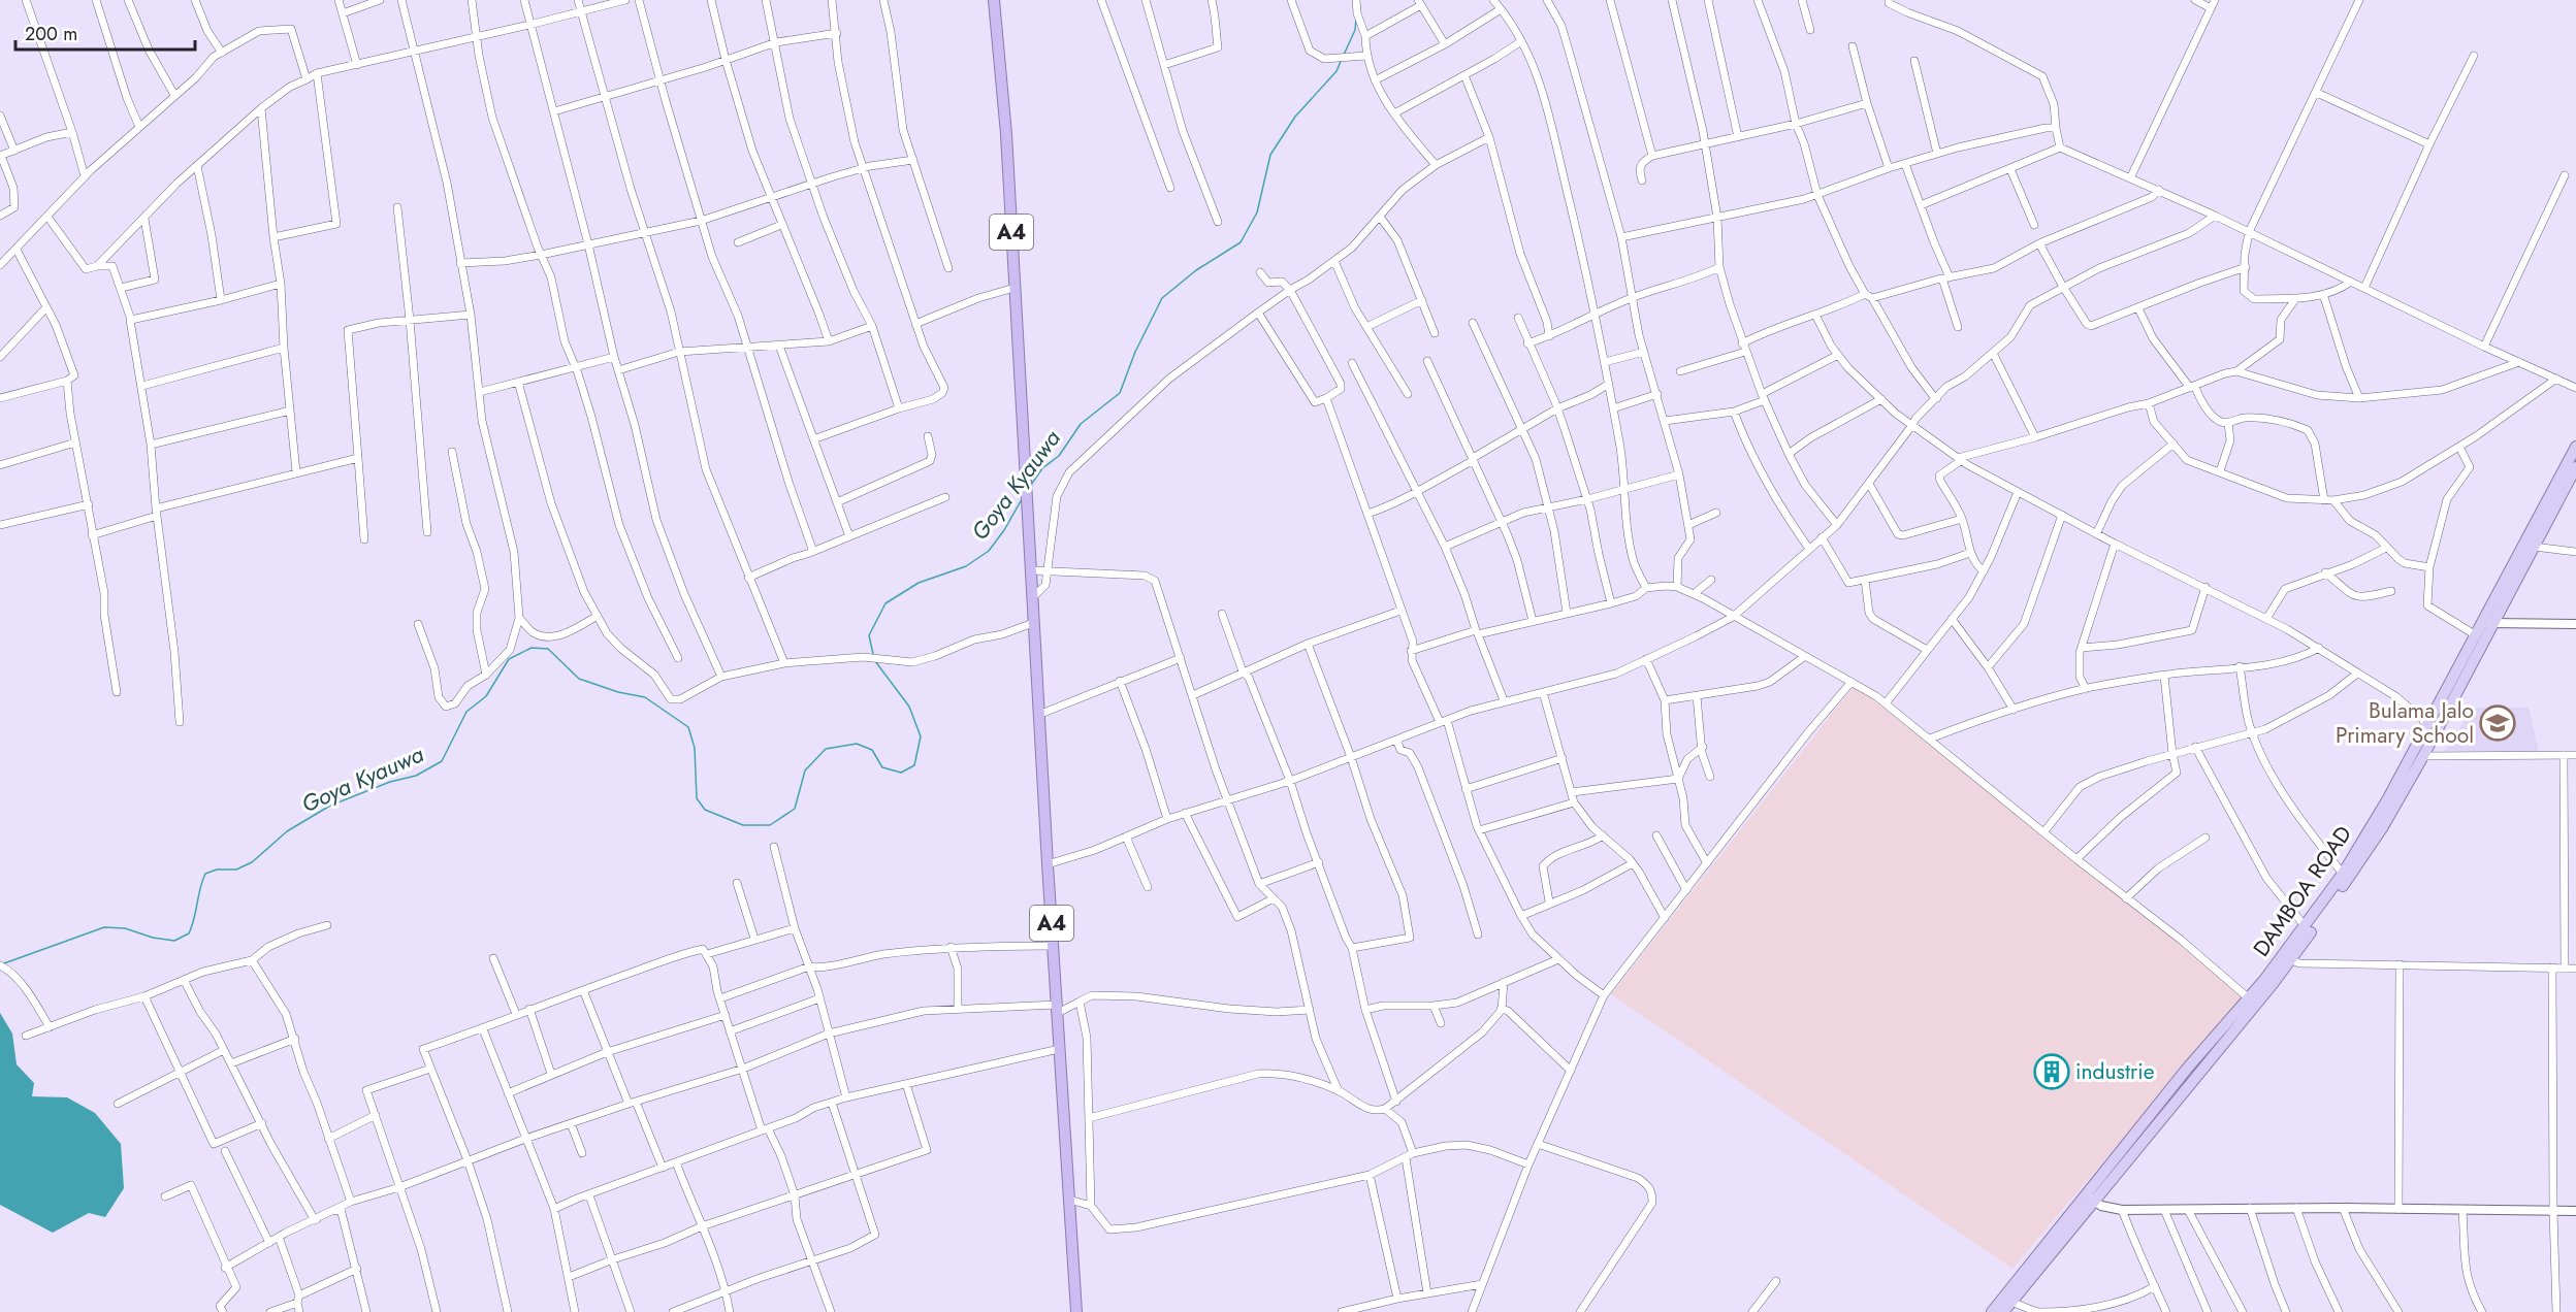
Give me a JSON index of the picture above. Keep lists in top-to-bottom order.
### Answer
{
  "streets": {
    "highway": ["A4"],
    "main road": ["DAMBOA ROAD"]
  },
  "water": ["Goya Kyauwa"],
  "places": {
    "school or university": ["Bulama Jalo Primary School"],
    "building": ["industrie"]
  },
  "scale_bar": "200 m"
}
